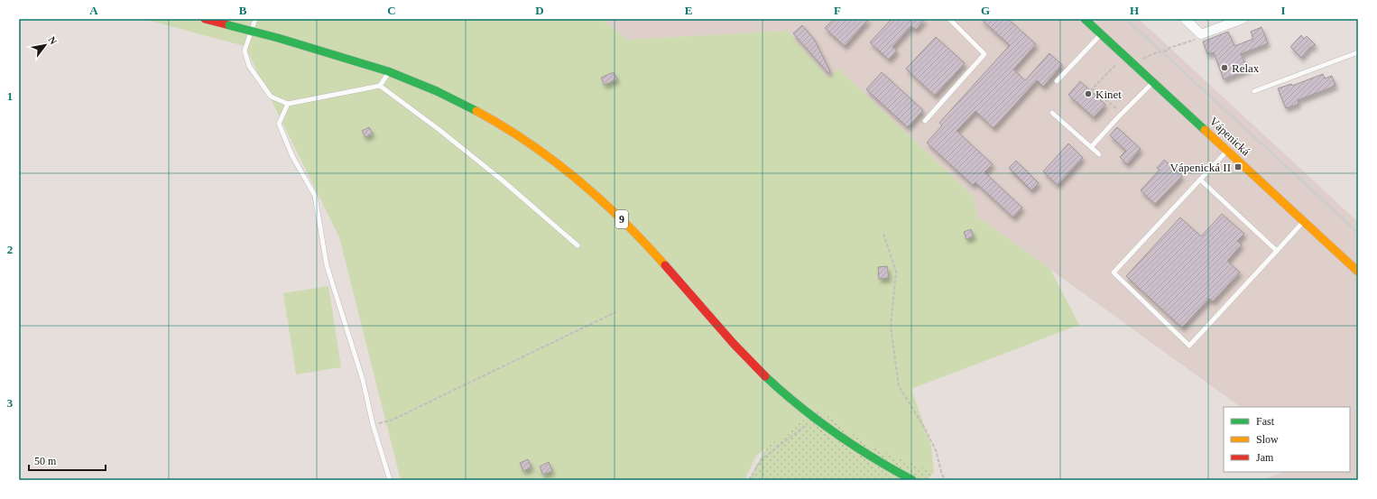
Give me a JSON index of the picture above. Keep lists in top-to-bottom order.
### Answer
{
  "streets": {
    "main road": ["Vápenická", "9"]
  },
  "places": {
    "other": ["Relax", "Kinet"],
    "transit": ["Vápenická II"]
  },
  "legend": ["Fast", "Slow", "Jam"],
  "scale_bar": "50 m",
  "north": "top right",
  "grid": {
    "columns": [
      "A",
      "B",
      "C",
      "D",
      "E",
      "F",
      "G",
      "H",
      "I"
    ],
    "rows": ["1", "2", "3"]
  }
}
